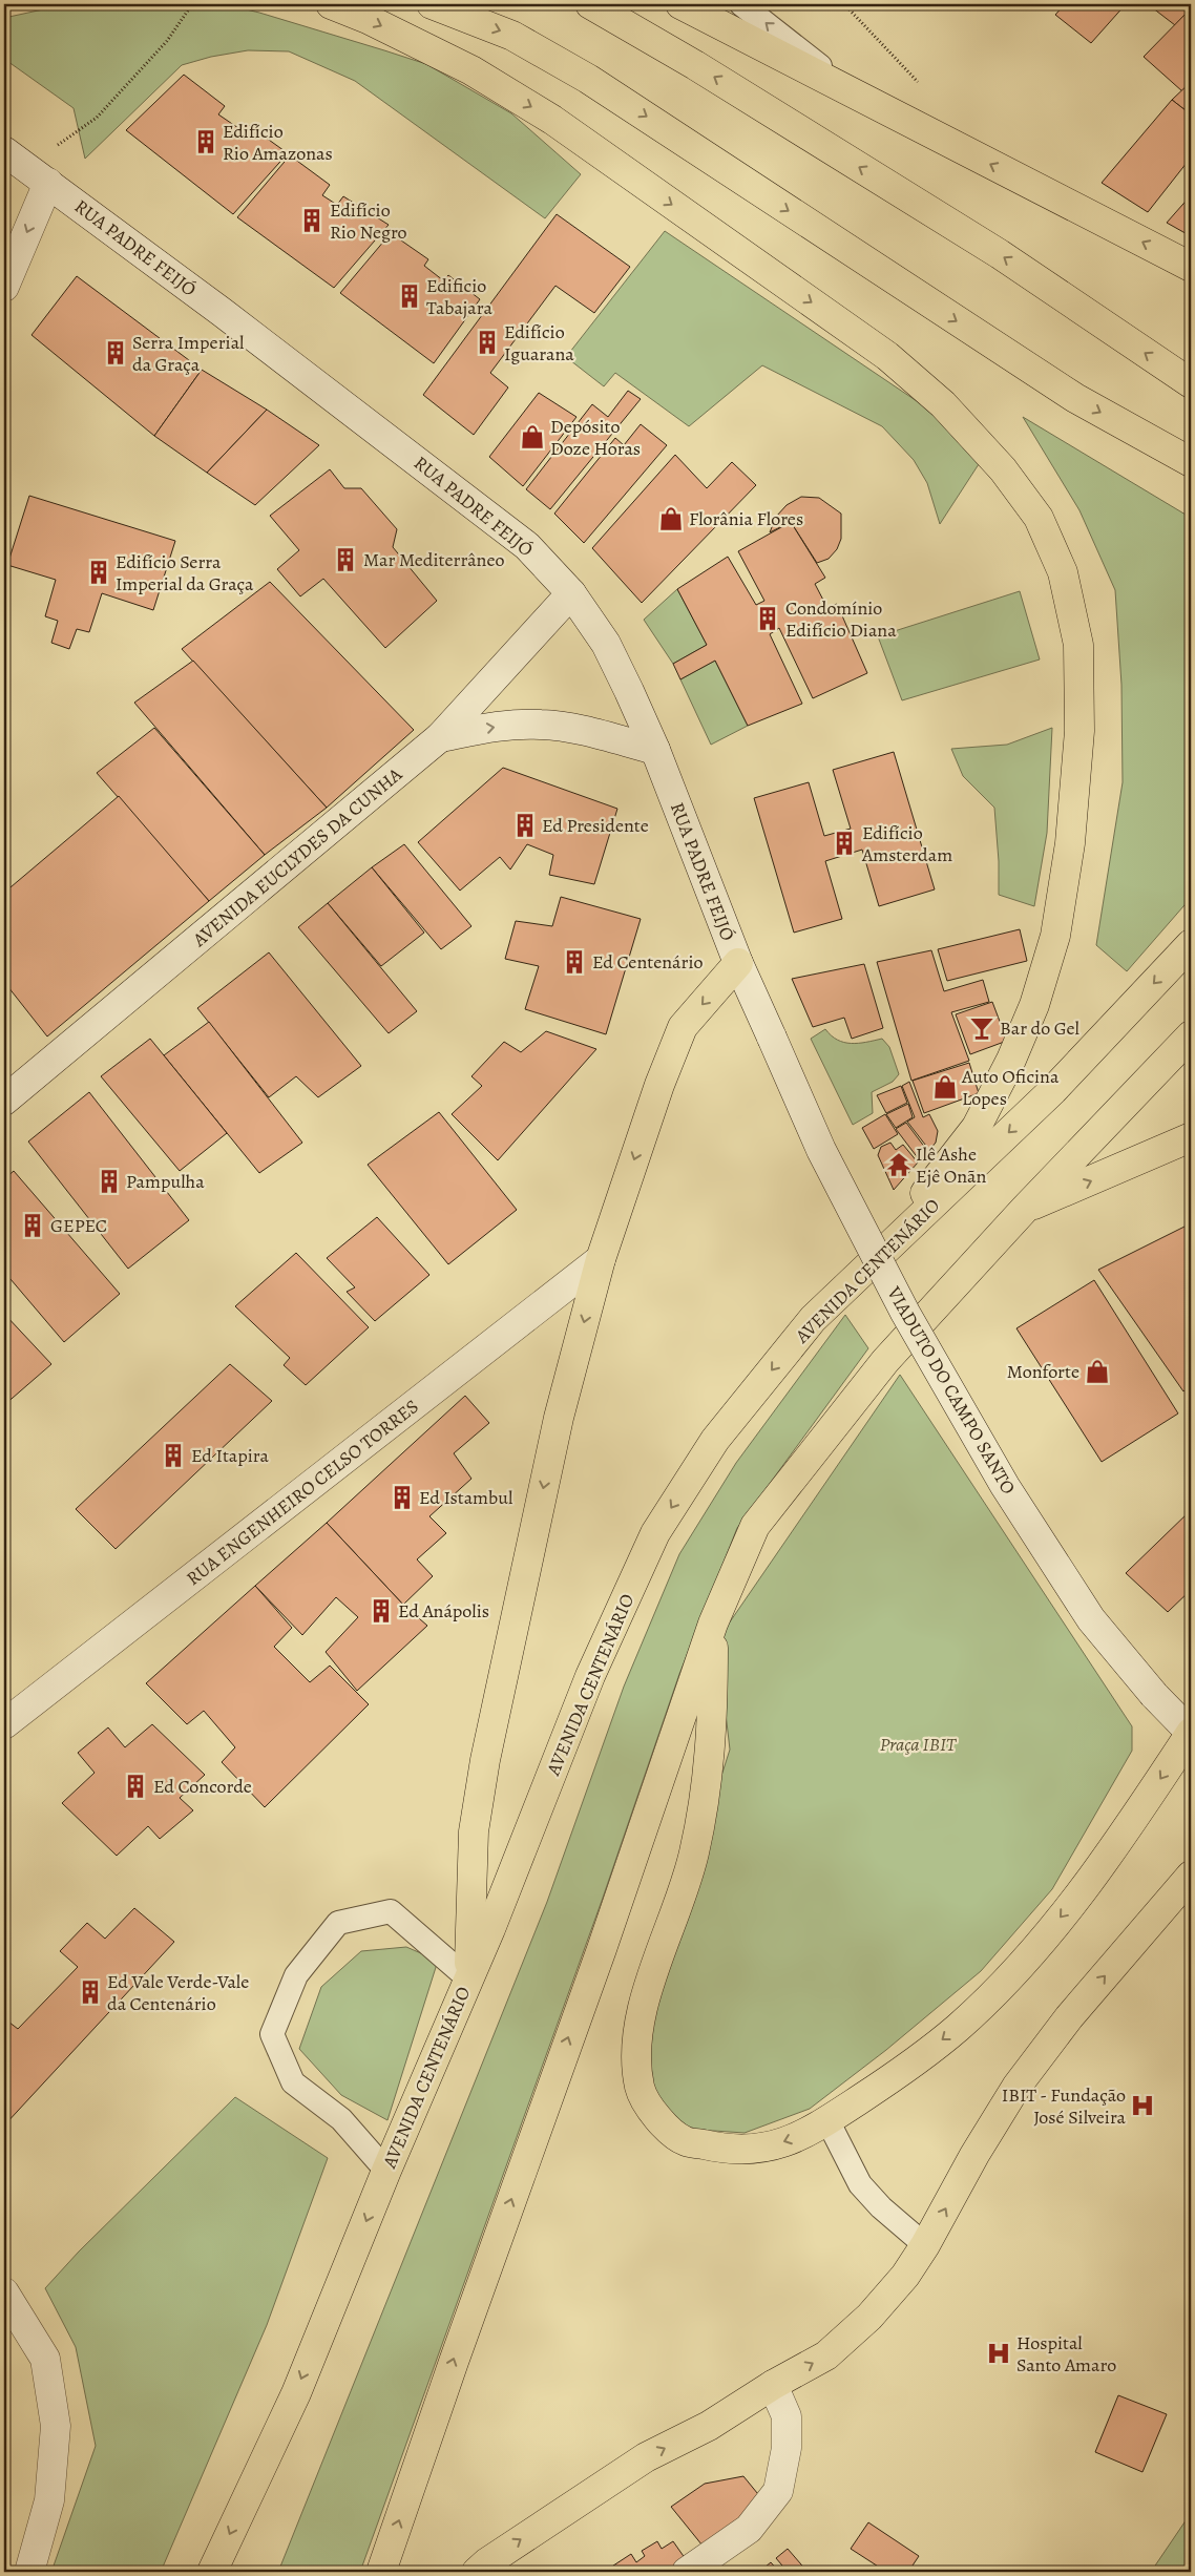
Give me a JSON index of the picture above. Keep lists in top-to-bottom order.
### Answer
{
  "streets": {
    "main road": [
      "RUA PADRE FEIJÓ",
      "AVENIDA EUCLYDES DA CUNHA",
      "AVENIDA CENTENÁRIO",
      "VIADUTO DO CAMPO SANTO",
      "RUA ENGENHEIRO CELSO TORRES"
    ]
  },
  "crossings": [
    ["RUA PADRE FEIJÓ", "AVENIDA EUCLYDES DA CUNHA"],
    ["RUA PADRE FEIJÓ", "VIADUTO DO CAMPO SANTO"]
  ],
  "parks": ["Praça IBIT"],
  "places": {
    "building": [
      "Edifício Rio Amazonas",
      "Edifício Rio Negro",
      "Edificio Tabajara",
      "Edifício Iguarana",
      "Serra Imperial da Graça",
      "Mar Mediterrâneo",
      "Edifício Serra Imperial da Graça",
      "Condomínio Edifício Diana",
      "Ed Presidente",
      "Edifício Amsterdam",
      "Ed Centenário",
      "Pampulha",
      "GEPEC",
      "Ed Itapira",
      "Ed Istambul",
      "Ed Anápolis",
      "Ed Concorde",
      "Ed Vale Verde-Vale da Centenário"
    ],
    "shop": [
      "Depósito Doze Horas",
      "Florânia Flores",
      "Auto Oficina Lopes",
      "Monforte"
    ],
    "bar": ["Bar do Gel"],
    "temple": ["Ilê Ashe Ejê Onãn"],
    "hospital": ["IBIT - Fundação José Silveira", "Hospital Santo Amaro"]
  }
}
